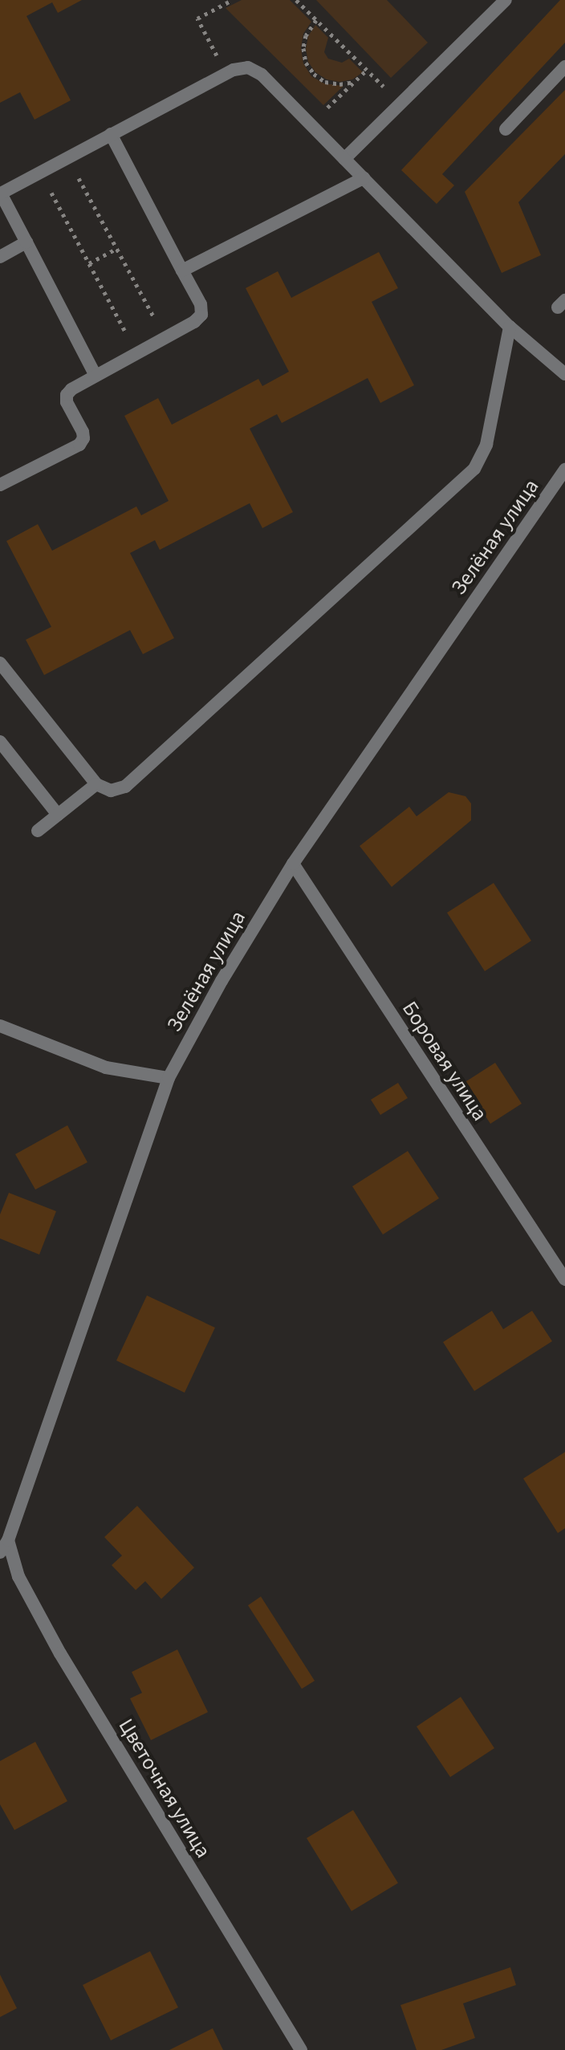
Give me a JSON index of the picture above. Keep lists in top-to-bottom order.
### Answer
{
  "streets": {
    "street": ["Зелёная улица", "Боровая улица", "Цветочная улица"]
  },
  "crossings": [
    ["Зелёная улица", "Боровая улица"],
    ["Зелёная улица", "Цветочная улица"]
  ]
}
